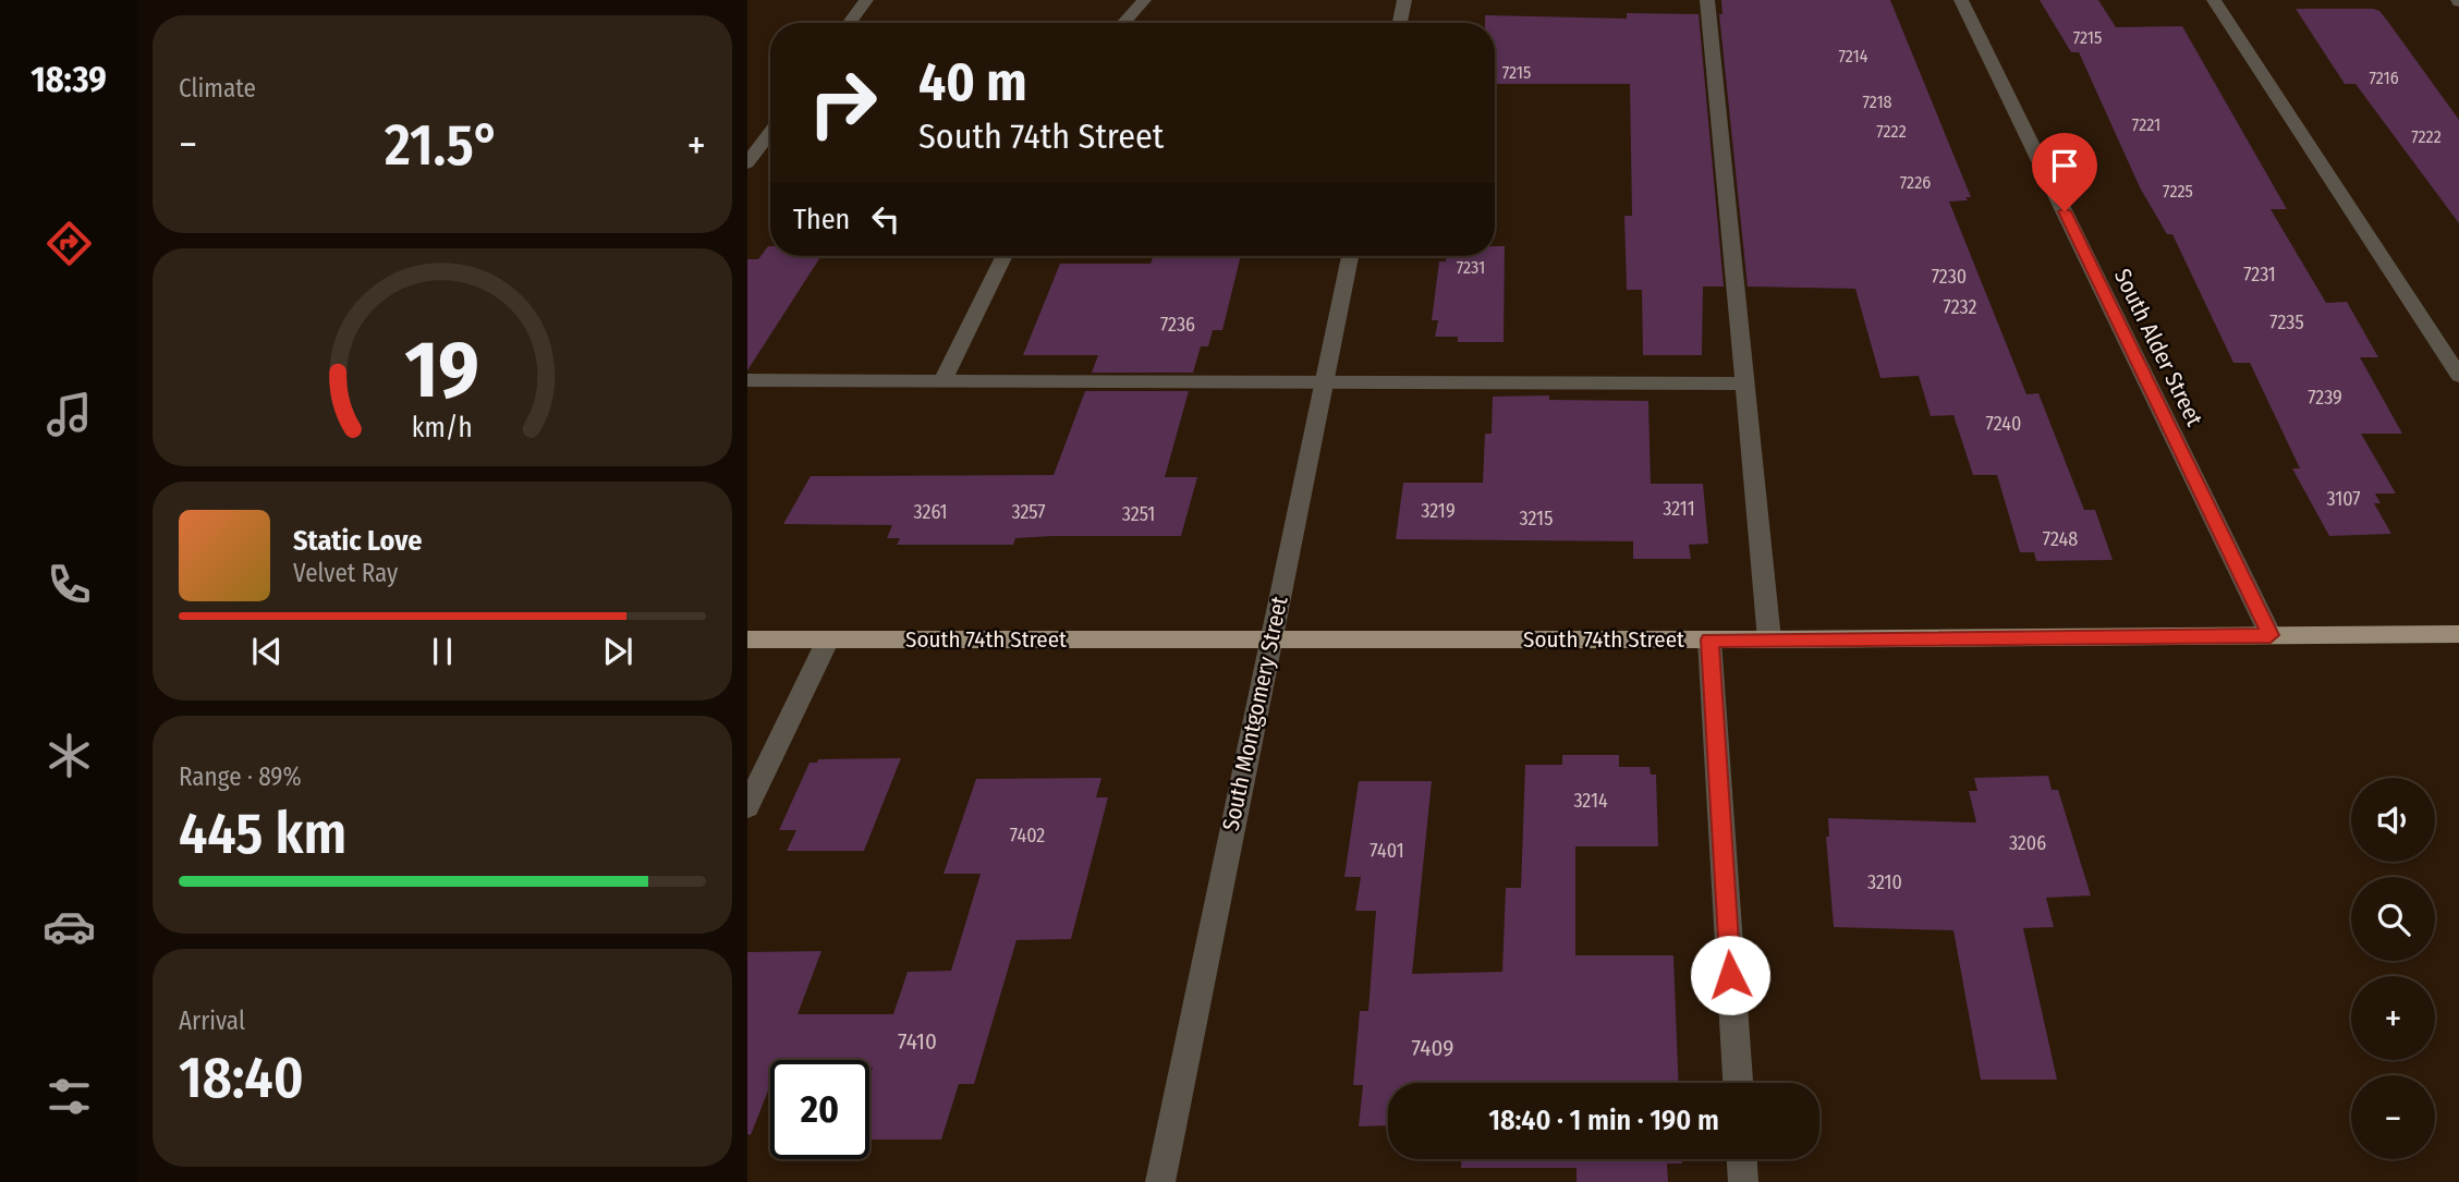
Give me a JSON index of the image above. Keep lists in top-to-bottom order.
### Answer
{
  "streets": {
    "main road": ["South 74th Street"],
    "street": ["South Alder Street", "South Montgomery Street"]
  },
  "crossings": [
    ["South Alder Street", "South 74th Street"],
    ["South 74th Street", "South Montgomery Street"]
  ],
  "house_numbers": [
    "7215",
    "7214",
    "7215",
    "7216",
    "7218",
    "7221",
    "7222",
    "7222",
    "7226",
    "7225",
    "7231",
    "7231",
    "7230",
    "7232",
    "7235",
    "7236",
    "7239",
    "7240",
    "3107",
    "3211",
    "3219",
    "3261",
    "3257",
    "3251",
    "3215",
    "7248",
    "3214",
    "7402",
    "3206",
    "7401",
    "3210",
    "7410",
    "7409"
  ],
  "page": {
    "tabs": "18:39",
    "tile": [
      "Climate",
      ["Range · 89%", "445 km"],
      ["Arrival", "18:40"]
    ],
    "turn": ["40 m", "South 74th Street"],
    "heat": ["−", "21.5°", "+"],
    "then": "Then",
    "song": ["Static Love", "Velvet Ray"],
    "map_buttons": ["+", "−"],
    "limit": "20",
    "trip": "18:40 · 1 min · 190 m",
    "gauge": ["19", "km/h"]
  }
}
